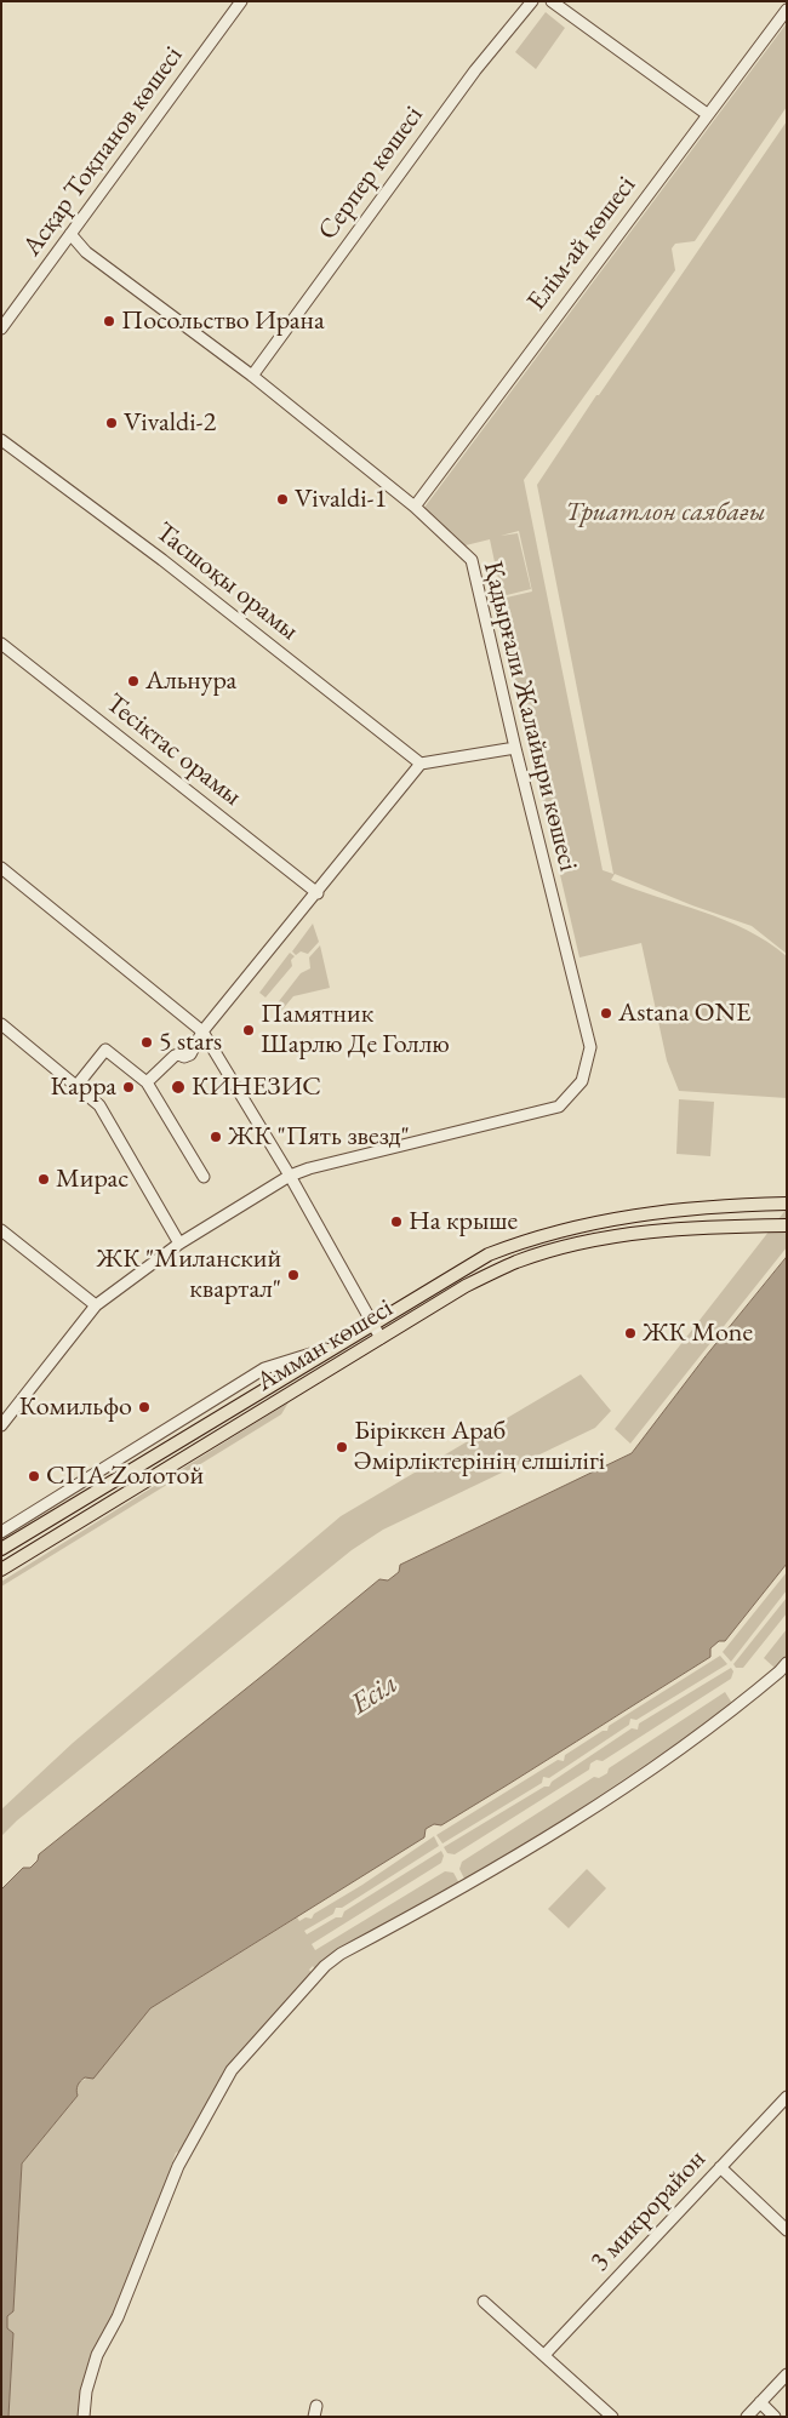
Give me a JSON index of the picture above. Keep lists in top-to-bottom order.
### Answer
{
  "streets": {
    "main road": ["Амман көшесі"],
    "street": [
      "Асқар Тоқпанов көшесі",
      "Серпер көшесі",
      "Елім-ай көшесі",
      "Тасшоқы орамы",
      "Қадырғали Жалайыри көшесі",
      "Тесіктас орамы",
      "3 микрорайон"
    ]
  },
  "crossings": [
    ["Асқар Тоқпанов көшесі", "Қадырғали Жалайыри көшесі"],
    ["Серпер көшесі", "Қадырғали Жалайыри көшесі"],
    ["Елім-ай көшесі", "Қадырғали Жалайыри көшесі"]
  ],
  "water": ["Есіл"],
  "parks": ["Триатлон саябағы"],
  "places": [
    "Посольство Ирана",
    "Vivaldi-2",
    "Vivaldi-1",
    "Альнура",
    "Astana ONE",
    "Памятник Шарлю Де Голлю",
    "5 stars",
    "Карра",
    "КИНЕЗИС",
    "ЖК \"Пять звезд\"",
    "Мирас",
    "На крыше",
    "ЖК \"Миланский квартал\"",
    "ЖК Mone",
    "Комильфо",
    "Біріккен Араб Әмірліктерінің елшілігі",
    "СПА Zолотой"
  ]
}
